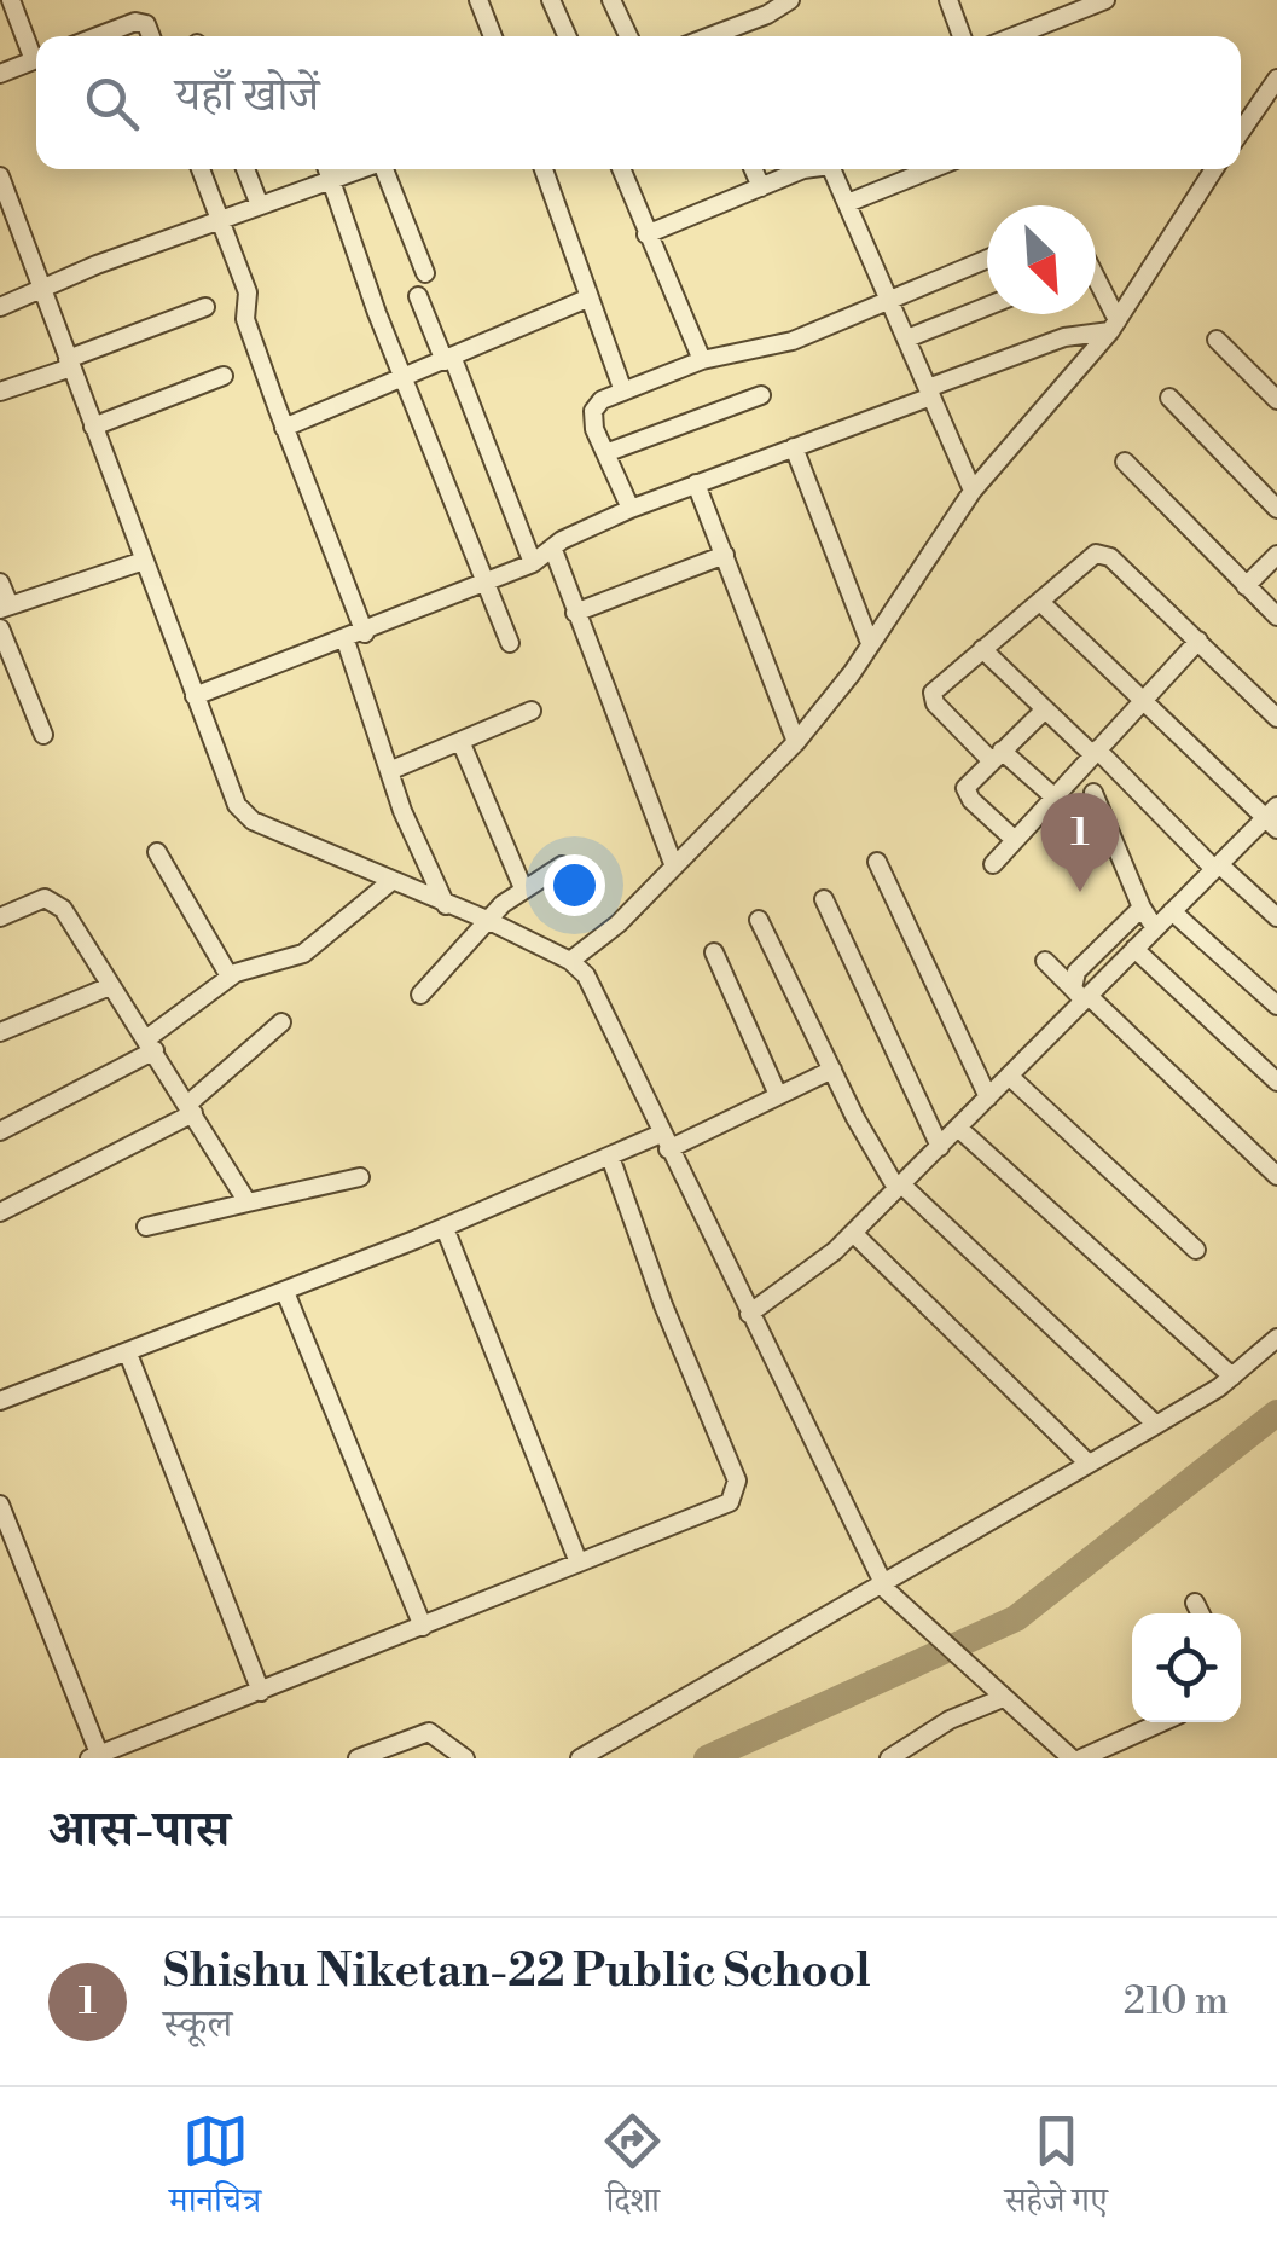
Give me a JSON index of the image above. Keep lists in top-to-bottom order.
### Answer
{
  "north": "bottom right",
  "page": {
    "search": "यहाँ खोजें",
    "pins": "1",
    "heading": "आस-पास",
    "list": [
      {
        "mark": "1",
        "name": "Shishu Niketan-22 Public School",
        "note": "स्कूल",
        "value": "210 m"
      }
    ],
    "nav": ["मानचित्र", "दिशा", "सहेजे गए"]
  }
}
